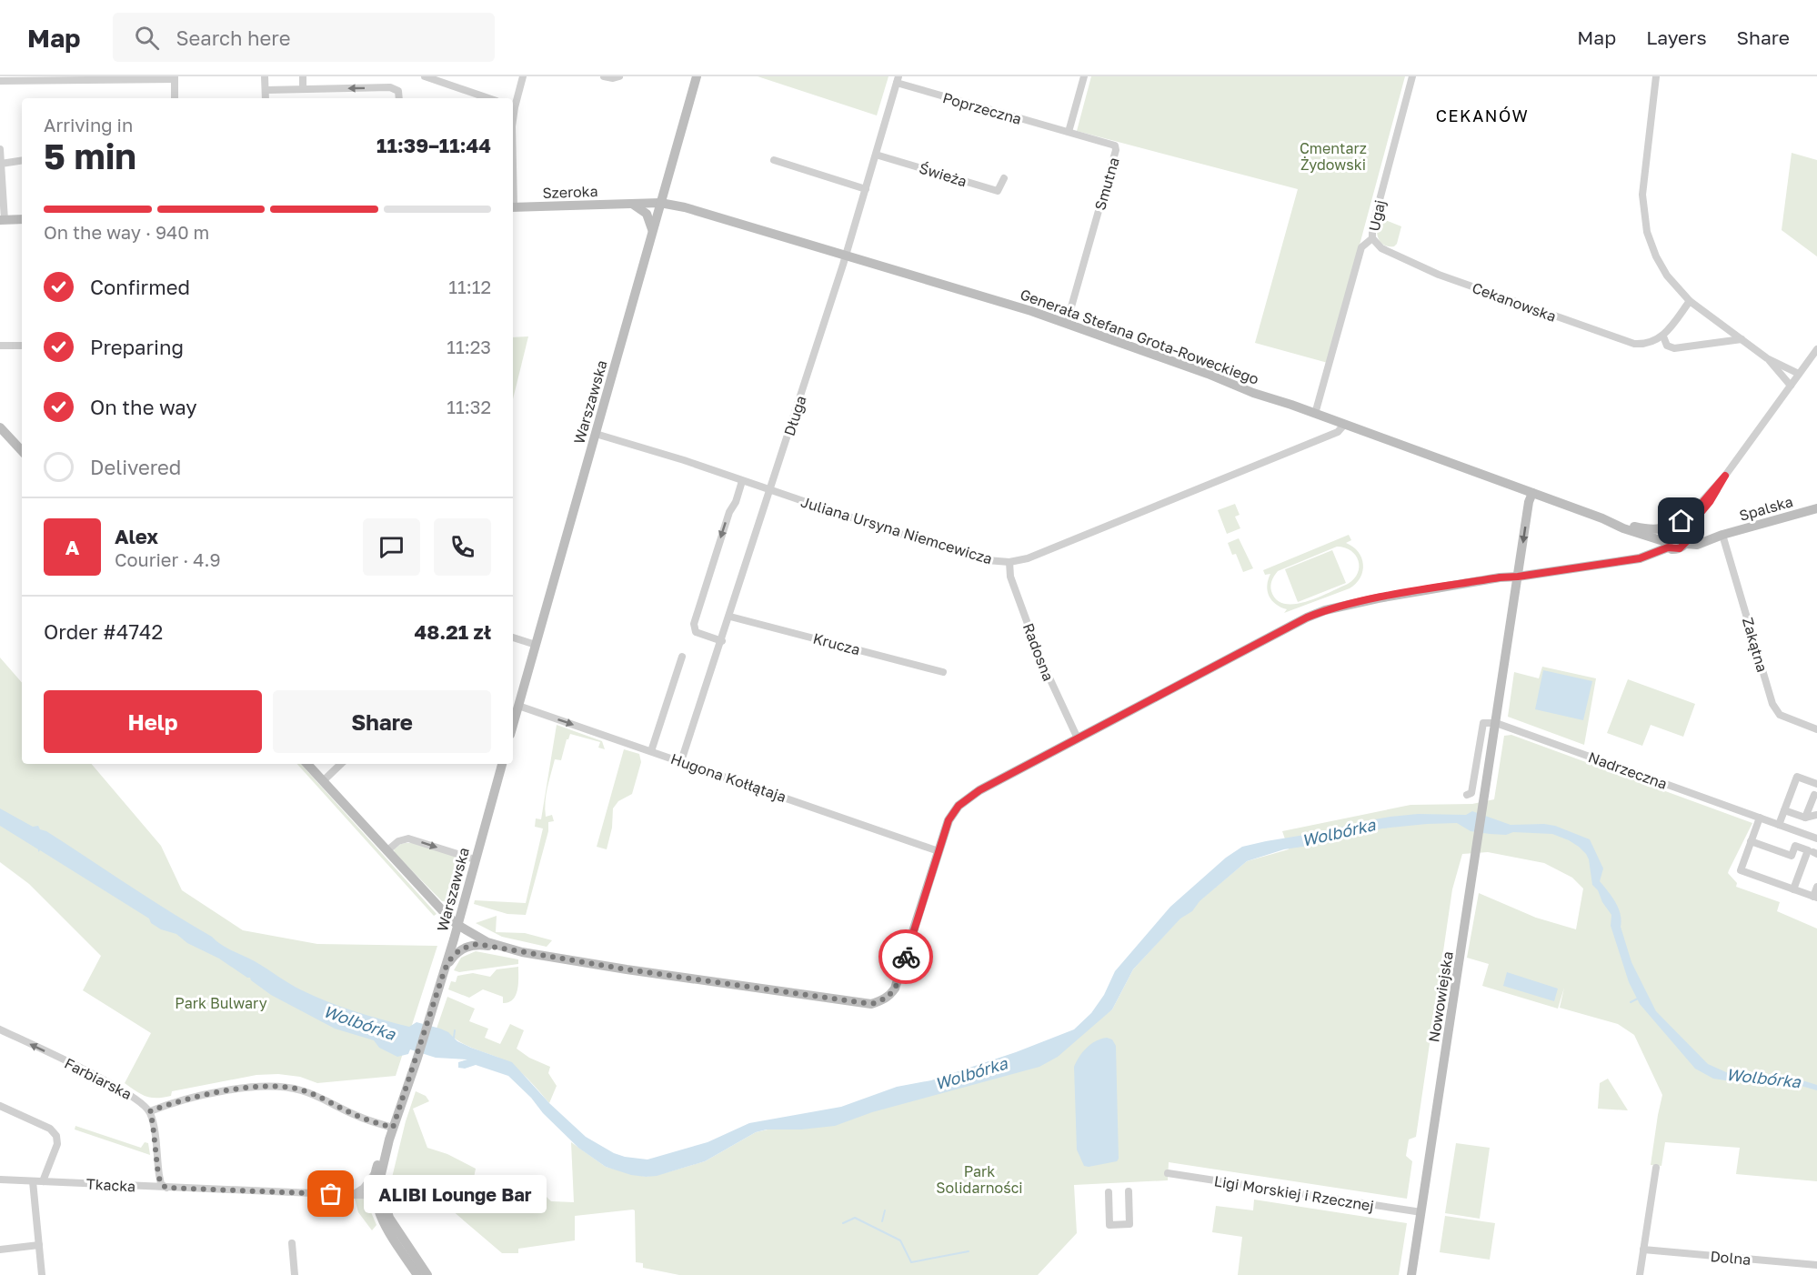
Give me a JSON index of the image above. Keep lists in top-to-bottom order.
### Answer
{
  "streets": {
    "street": [
      "Poprzeczna",
      "Świeża",
      "Smutna",
      "Szeroka",
      "Ugaj",
      "Cekanowska",
      "Generała Stefana Grota-Roweckiego",
      "Warszawska",
      "Długa",
      "Spalska",
      "Juliana Ursyna Niemcewicza",
      "Krucza",
      "Zakątna",
      "Radosna",
      "Nadrzeczna",
      "Hugona Kołłątaja",
      "Nowowiejska",
      "Farbiarska",
      "Tkacka",
      "Ligi Morskiej i Rzecznej",
      "Dolna"
    ]
  },
  "crossings": [
    ["Poprzeczna", "Smutna"],
    ["Poprzeczna", "Długa"],
    ["Świeża", "Długa"],
    ["Smutna", "Generała Stefana Grota-Roweckiego"],
    ["Szeroka", "Generała Stefana Grota-Roweckiego"],
    ["Szeroka", "Warszawska"],
    ["Ugaj", "Cekanowska"],
    ["Ugaj", "Generała Stefana Grota-Roweckiego"],
    ["Generała Stefana Grota-Roweckiego", "Warszawska"],
    ["Generała Stefana Grota-Roweckiego", "Długa"],
    ["Generała Stefana Grota-Roweckiego", "Spalska"],
    ["Generała Stefana Grota-Roweckiego", "Juliana Ursyna Niemcewicza"],
    ["Generała Stefana Grota-Roweckiego", "Nowowiejska"],
    ["Warszawska", "Juliana Ursyna Niemcewicza"],
    ["Warszawska", "Hugona Kołłątaja"],
    ["Długa", "Juliana Ursyna Niemcewicza"],
    ["Długa", "Krucza"],
    ["Długa", "Hugona Kołłątaja"],
    ["Spalska", "Zakątna"],
    ["Juliana Ursyna Niemcewicza", "Radosna"],
    ["Nadrzeczna", "Nowowiejska"],
    ["Nowowiejska", "Ligi Morskiej i Rzecznej"]
  ],
  "one_way": ["Farbiarska"],
  "districts": ["CEKANÓW"],
  "water": ["Wolbórka"],
  "parks": ["Cmentarz Żydowski", "Park Bulwary", "Park Solidarności"],
  "places": ["ALIBI Lounge Bar"],
  "page": {
    "header": "Map",
    "search": "Search here",
    "nav": ["Map", "Layers", "Share"],
    "heading": ["5 min", "Arriving in", "11:39–11:44"],
    "panel": [
      "Alex",
      "Courier · 4.9",
      "Order #4742",
      "48.21 zł"
    ],
    "bar": "On the way · 940 m",
    "list": [
      ["Confirmed", "11:12"],
      ["Preparing", "11:23"],
      ["On the way", "11:32"],
      "Delivered"
    ],
    "round": "A",
    "buttons": ["Help", "Share"],
    "bubble": "ALIBI Lounge Bar"
  }
}
